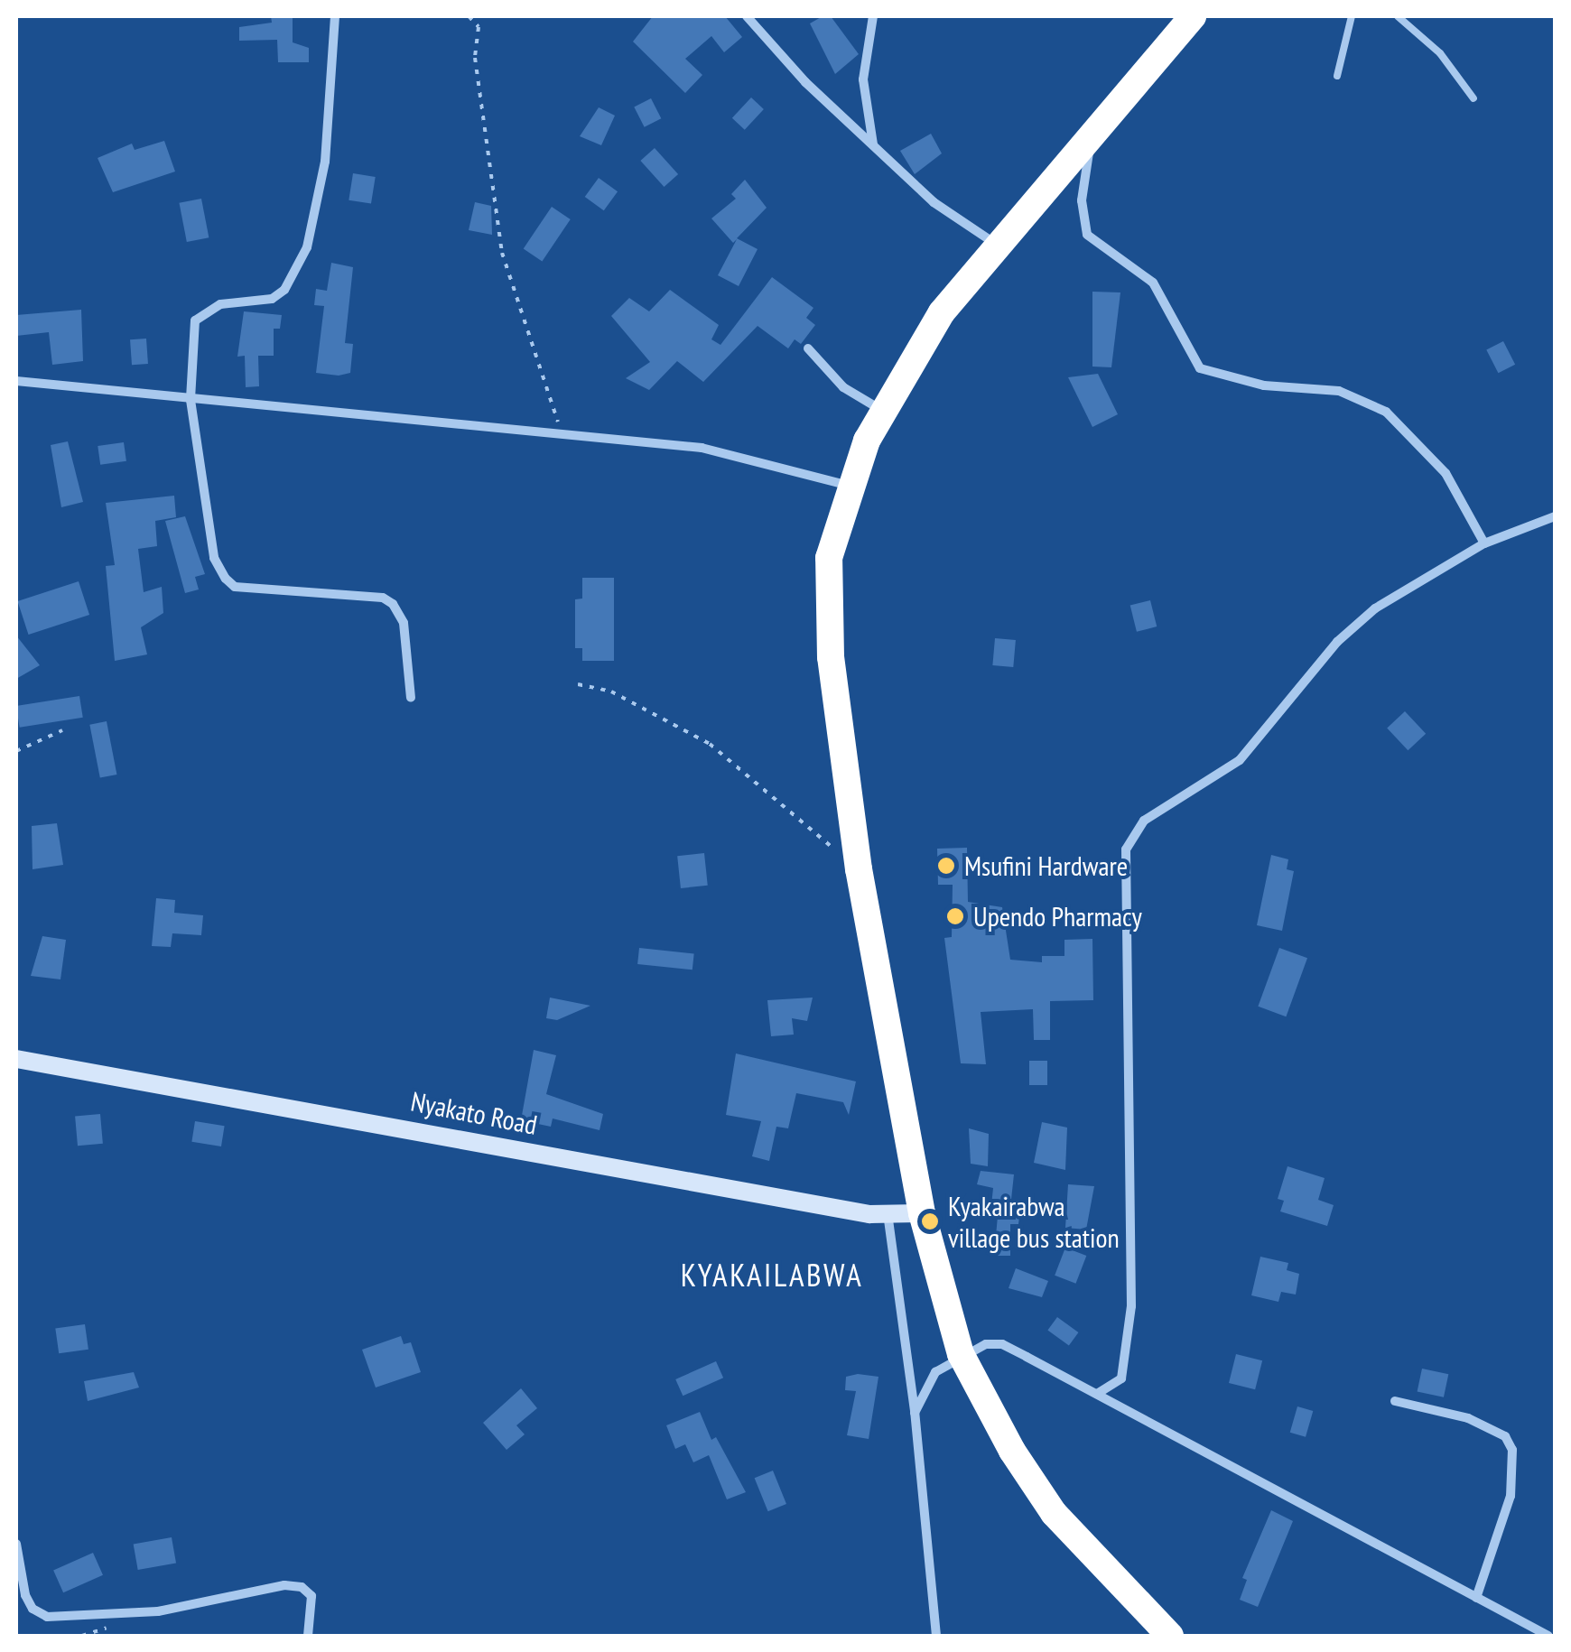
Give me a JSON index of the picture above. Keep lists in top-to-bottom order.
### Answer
{
  "streets": {
    "street": ["Nyakato Road"]
  },
  "districts": ["KYAKAILABWA"],
  "places": ["Msufini Hardware", "Upendo Pharmacy", "Kyakairabwa village bus station"]
}
